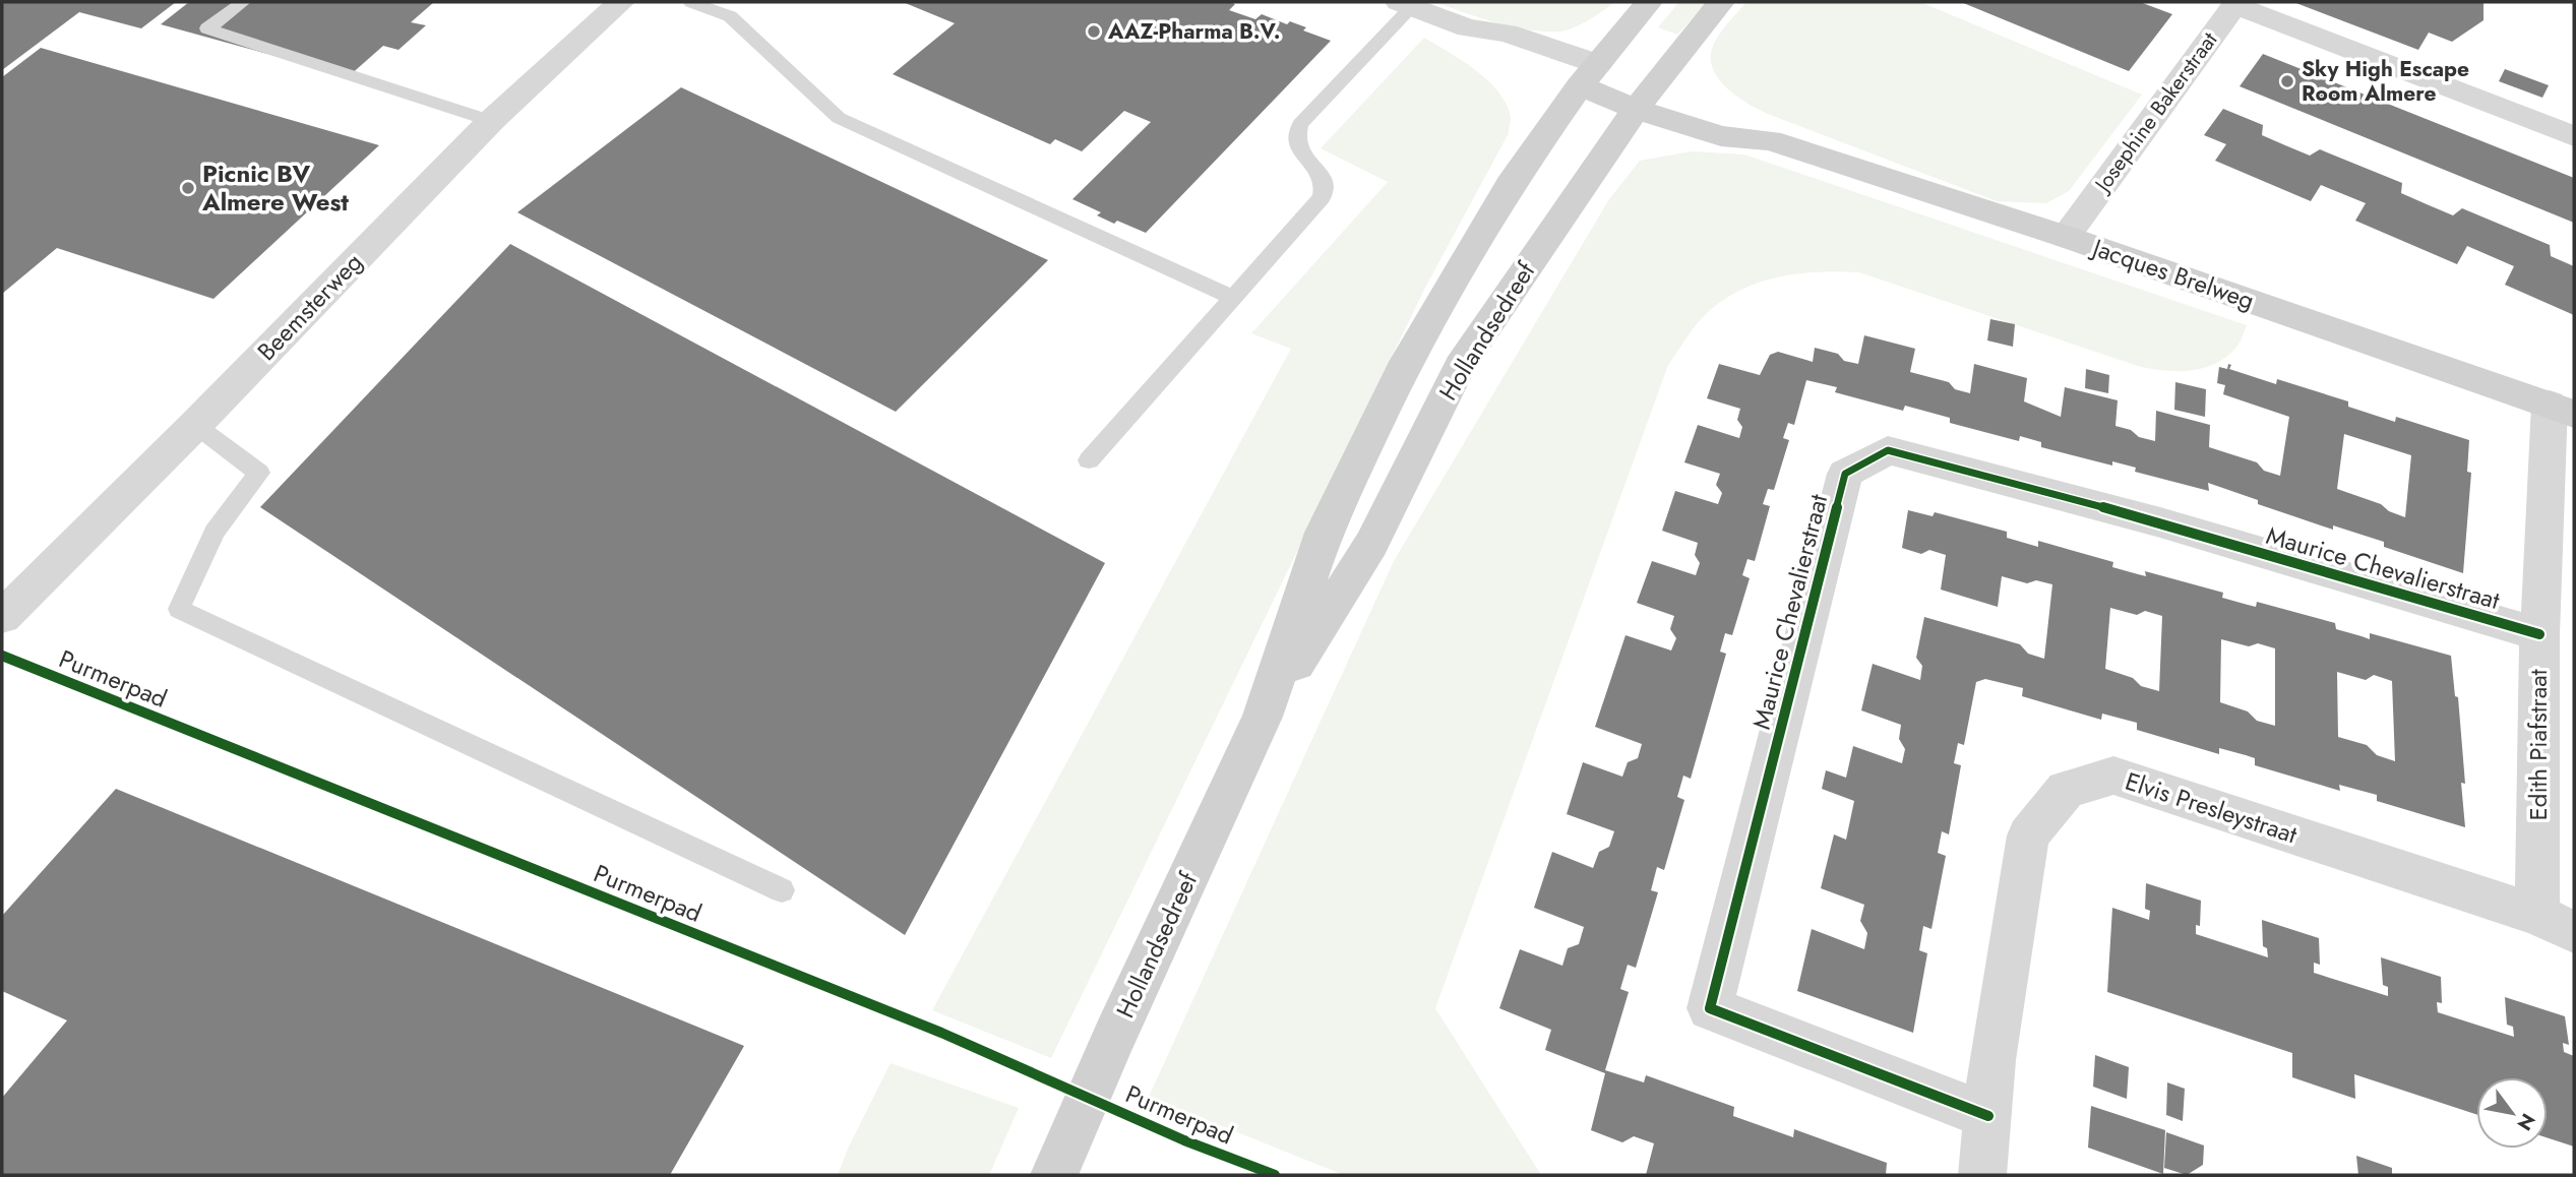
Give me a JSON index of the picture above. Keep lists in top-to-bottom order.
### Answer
{
  "streets": {
    "main road": ["Jacques Brelweg", "Hollandsedreef"],
    "street": [
      "Josephine Bakerstraat",
      "Beemsterweg",
      "Maurice Chevalierstraat",
      "Edith Piafstraat",
      "Elvis Presleystraat"
    ],
    "cycle path": ["Purmerpad"]
  },
  "crossings": [
    ["Josephine Bakerstraat", "Jacques Brelweg"],
    ["Jacques Brelweg", "Hollandsedreef"],
    ["Jacques Brelweg", "Edith Piafstraat"],
    ["Maurice Chevalierstraat", "Edith Piafstraat"],
    ["Maurice Chevalierstraat", "Elvis Presleystraat"],
    ["Edith Piafstraat", "Elvis Presleystraat"]
  ],
  "places": ["AAZ-Pharma B.V.", "Sky High Escape Room Almere", "Picnic BV Almere West"],
  "north": "bottom right"
}
